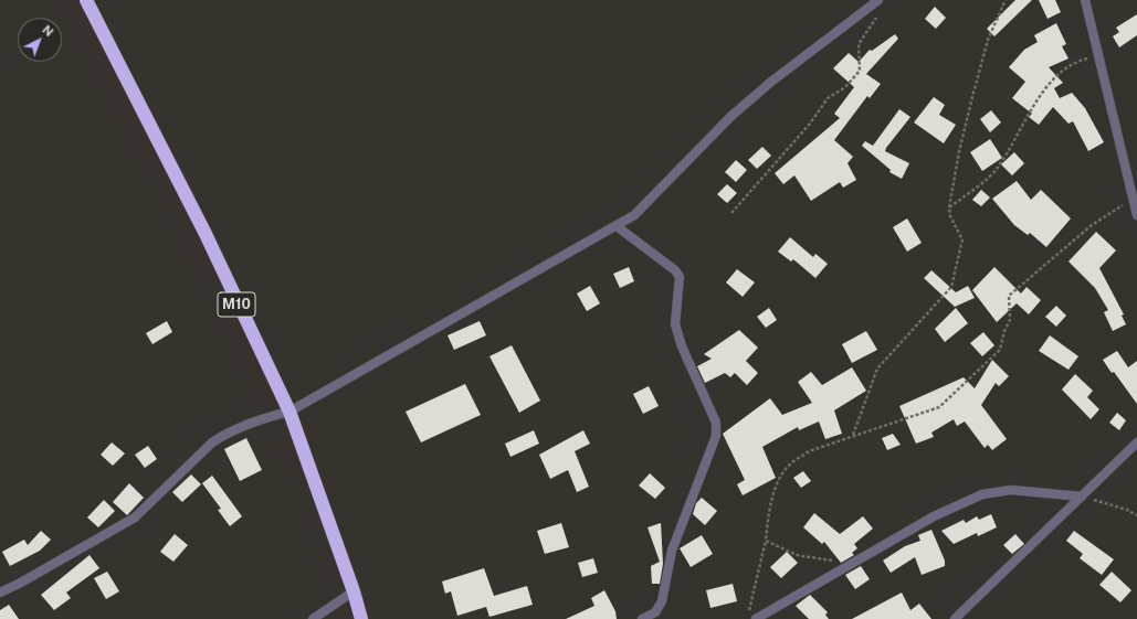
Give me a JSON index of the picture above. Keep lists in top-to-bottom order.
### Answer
{
  "streets": {
    "highway": ["M10"]
  },
  "north": "top right"
}
